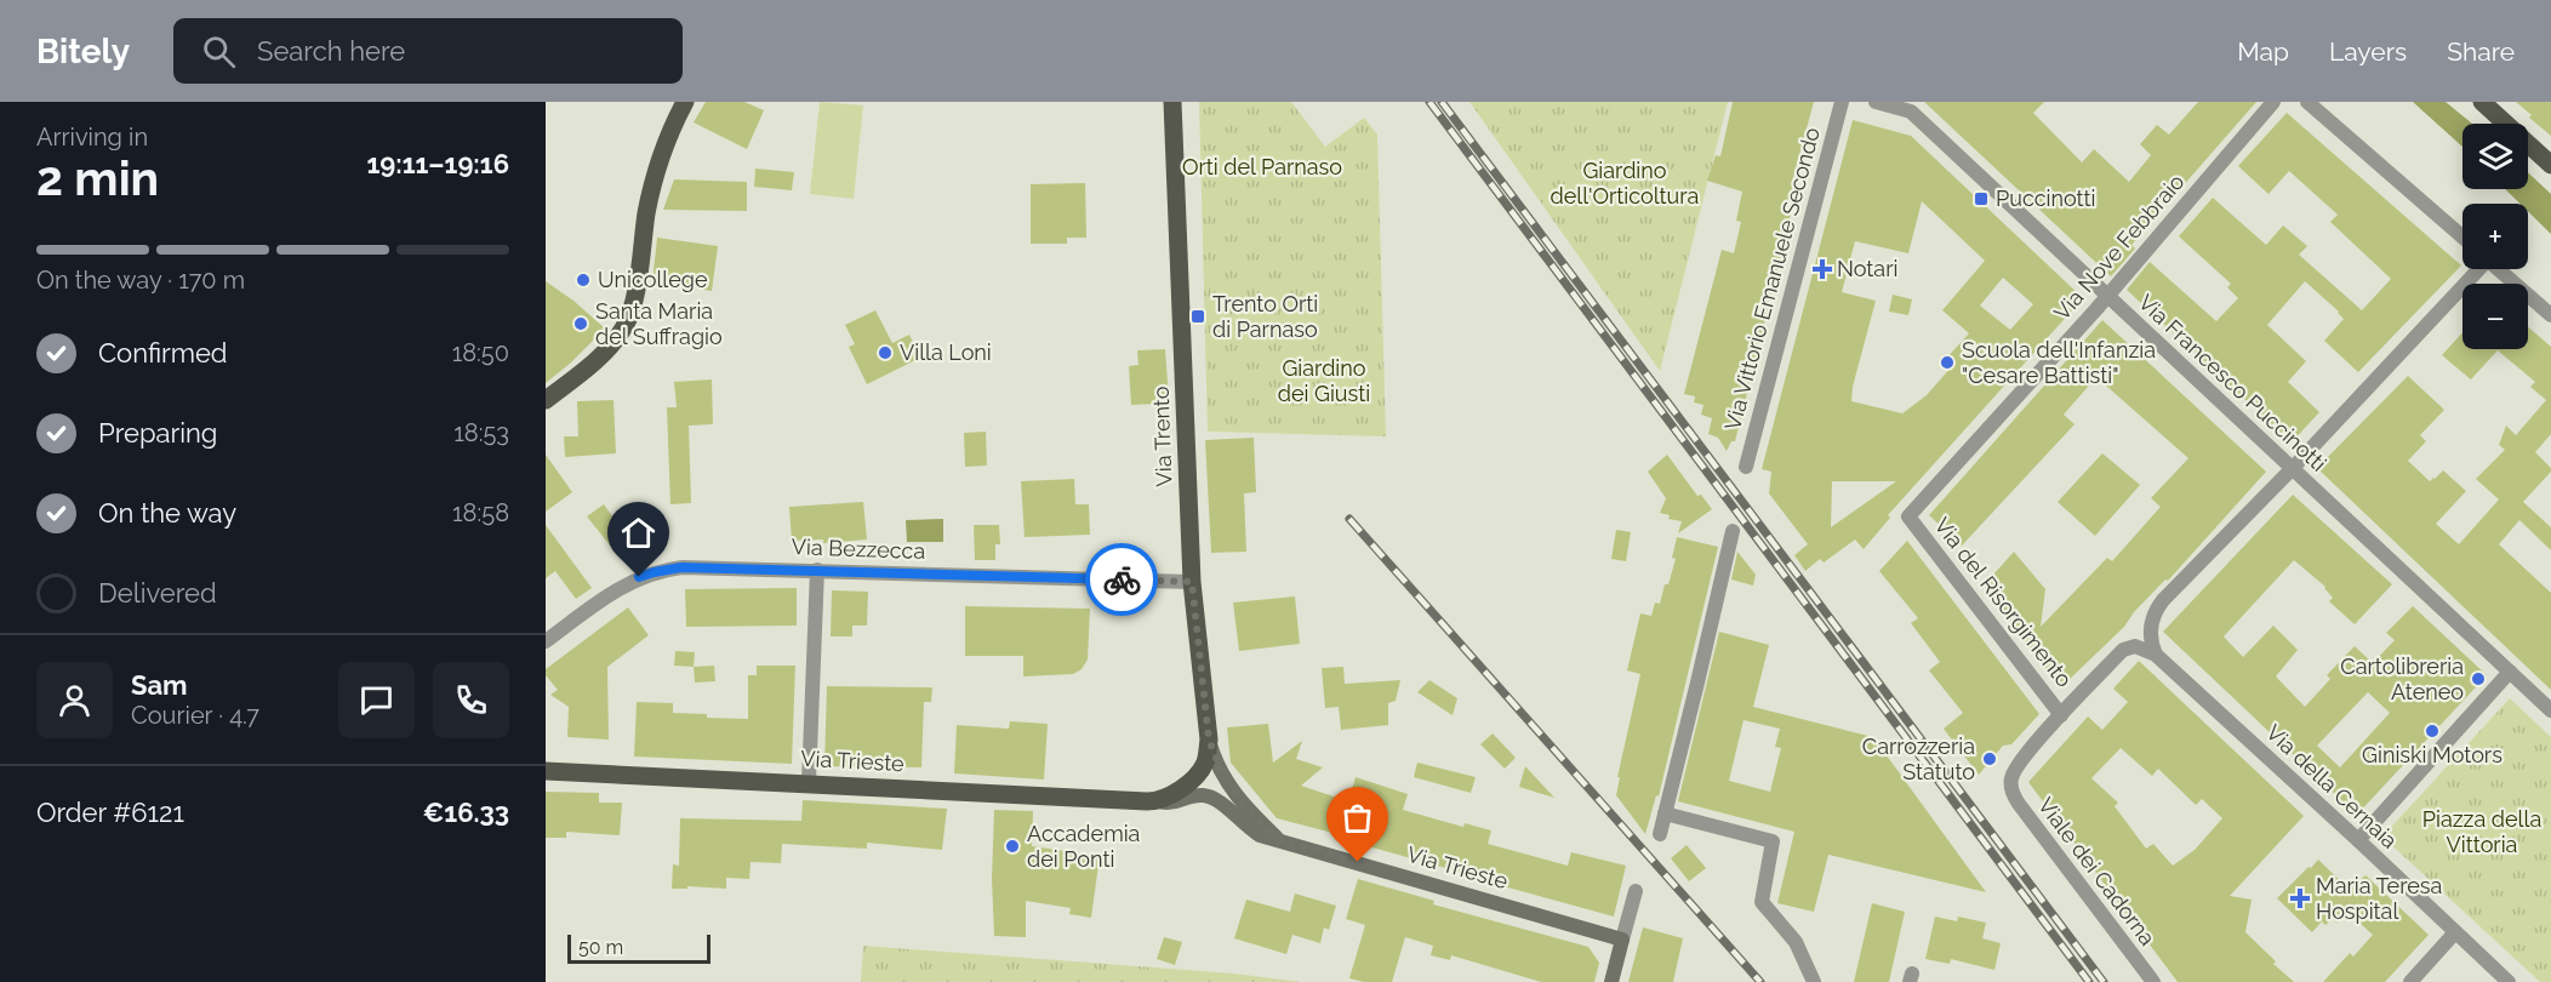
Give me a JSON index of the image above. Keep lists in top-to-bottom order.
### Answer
{
  "streets": {
    "main road": ["Via Trento", "Via Trieste"],
    "street": [
      "Via Nove Febbraio",
      "Via Vittorio Emanuele Secondo",
      "Via Francesco Puccinotti",
      "Via Bezzecca",
      "Via del Risorgimento",
      "Via della Cernaia",
      "Viale dei Cadorna"
    ]
  },
  "crossings": [
    ["Via Nove Febbraio", "Via Francesco Puccinotti"],
    ["Via Nove Febbraio", "Via del Risorgimento"],
    ["Via Trento", "Via Bezzecca"],
    ["Via Trento", "Via Trieste"],
    ["Via del Risorgimento", "Viale dei Cadorna"]
  ],
  "parks": [
    "Orti del Parnaso",
    "Giardino dell'Orticoltura",
    "Giardino dei Giusti",
    "Piazza della Vittoria"
  ],
  "places": {
    "transit": ["Puccinotti", "Trento Orti di Parnaso"],
    "health": ["Notari", "Maria Teresa Hospital"],
    "other": [
      "Unicollege",
      "Santa Maria del Suffragio",
      "Villa Loni",
      "Scuola dell'Infanzia \"Cesare Battisti\"",
      "Cartolibreria Ateneo",
      "Giniski Motors",
      "Carrozzeria Statuto",
      "Accademia dei Ponti"
    ]
  },
  "scale_bar": "50 m",
  "page": {
    "header": "Bitely",
    "search": "Search here",
    "nav": ["Map", "Layers", "Share"],
    "heading": ["2 min", "Arriving in", "19:11–19:16"],
    "panel": [
      "Sam",
      "Courier · 4.7",
      "Order #6121",
      "€16.33"
    ],
    "map_buttons": ["+", "−"],
    "bar": "On the way · 170 m",
    "list": [
      ["Confirmed", "18:50"],
      ["Preparing", "18:53"],
      ["On the way", "18:58"],
      "Delivered"
    ],
    "scale": "50 m"
  }
}
